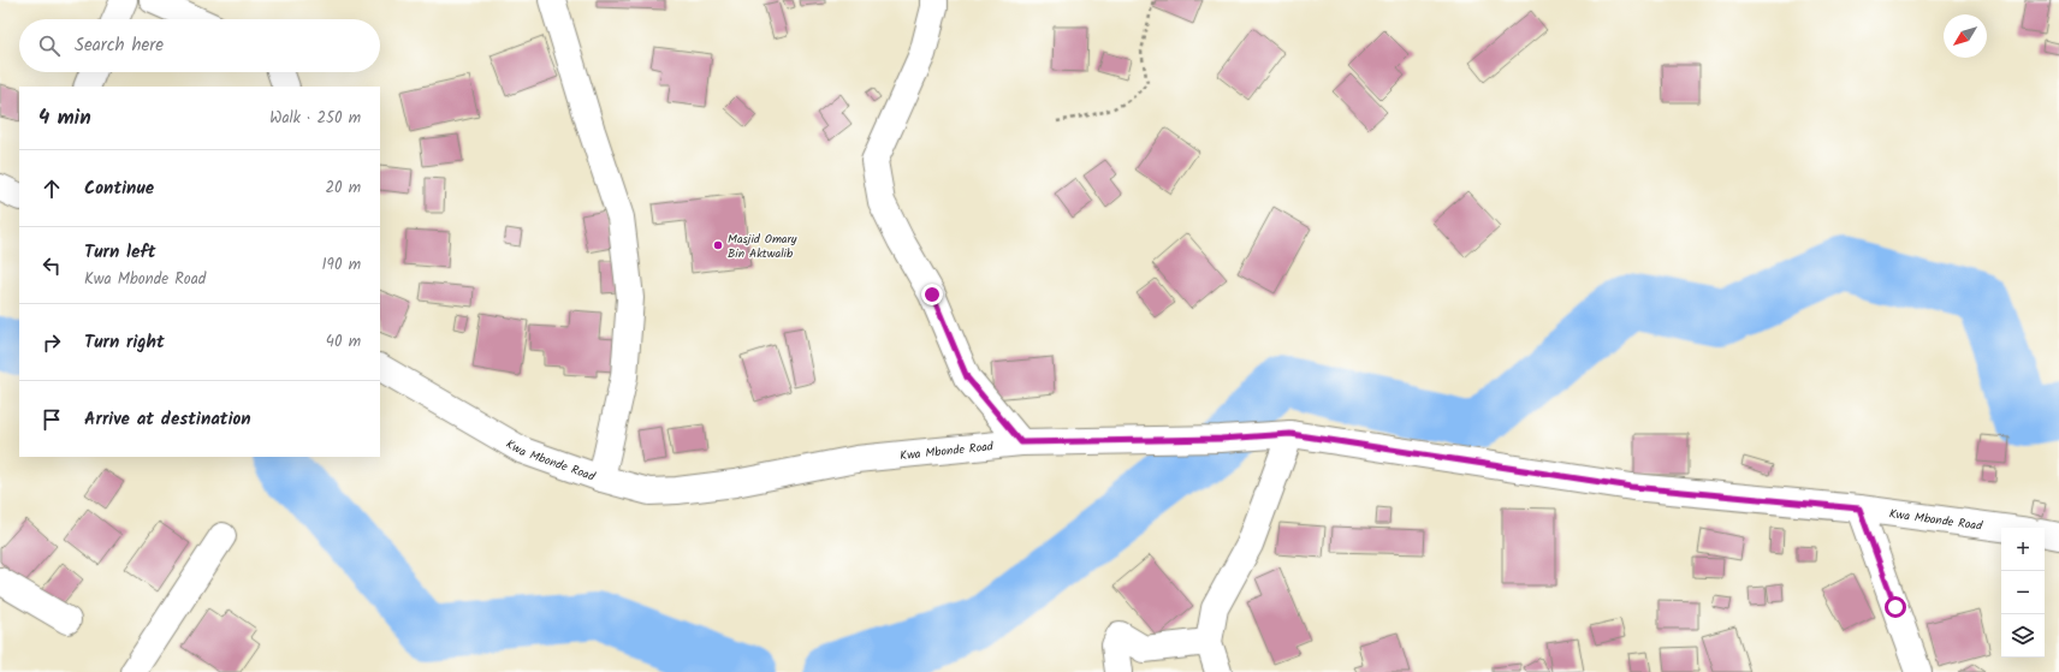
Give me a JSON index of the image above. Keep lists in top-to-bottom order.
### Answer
{
  "streets": {
    "street": ["Kwa Mbonde Road"]
  },
  "places": ["Masjid Omary Bin Aktwalib"],
  "north": "bottom left",
  "page": {
    "search": "Search here",
    "heading": ["4 min", "Walk · 250 m"],
    "list": [
      ["Continue", "20 m"],
      ["Turn left", "Kwa Mbonde Road", "190 m"],
      ["Turn right", "40 m"],
      "Arrive at destination"
    ],
    "map_buttons": ["+", "−"]
  }
}
